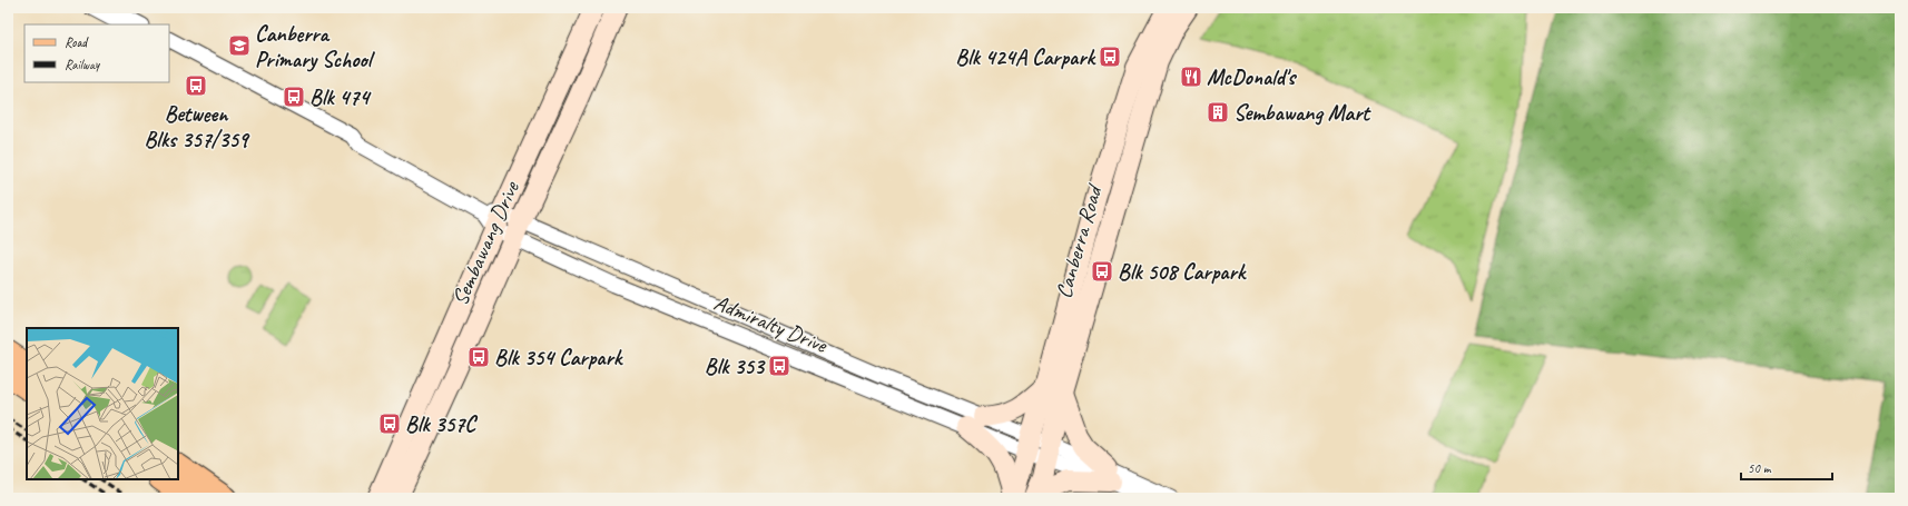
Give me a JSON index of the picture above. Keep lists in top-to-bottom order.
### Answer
{
  "streets": {
    "main road": ["Canberra Road", "Sembawang Drive"],
    "street": ["Admiralty Drive"]
  },
  "crossings": [
    ["Canberra Road", "Admiralty Drive"],
    ["Sembawang Drive", "Admiralty Drive"]
  ],
  "places": {
    "school or university": ["Canberra Primary School"],
    "bus stop": [
      "Blk 424A Carpark",
      "Between Blks 357/359",
      "Blk 474",
      "Blk 508 Carpark",
      "Blk 354 Carpark",
      "Blk 353",
      "Blk 357C"
    ],
    "restaurant": ["McDonald's"],
    "building": ["Sembawang Mart"]
  },
  "legend": ["Road", "Railway"],
  "scale_bar": "50 m"
}
